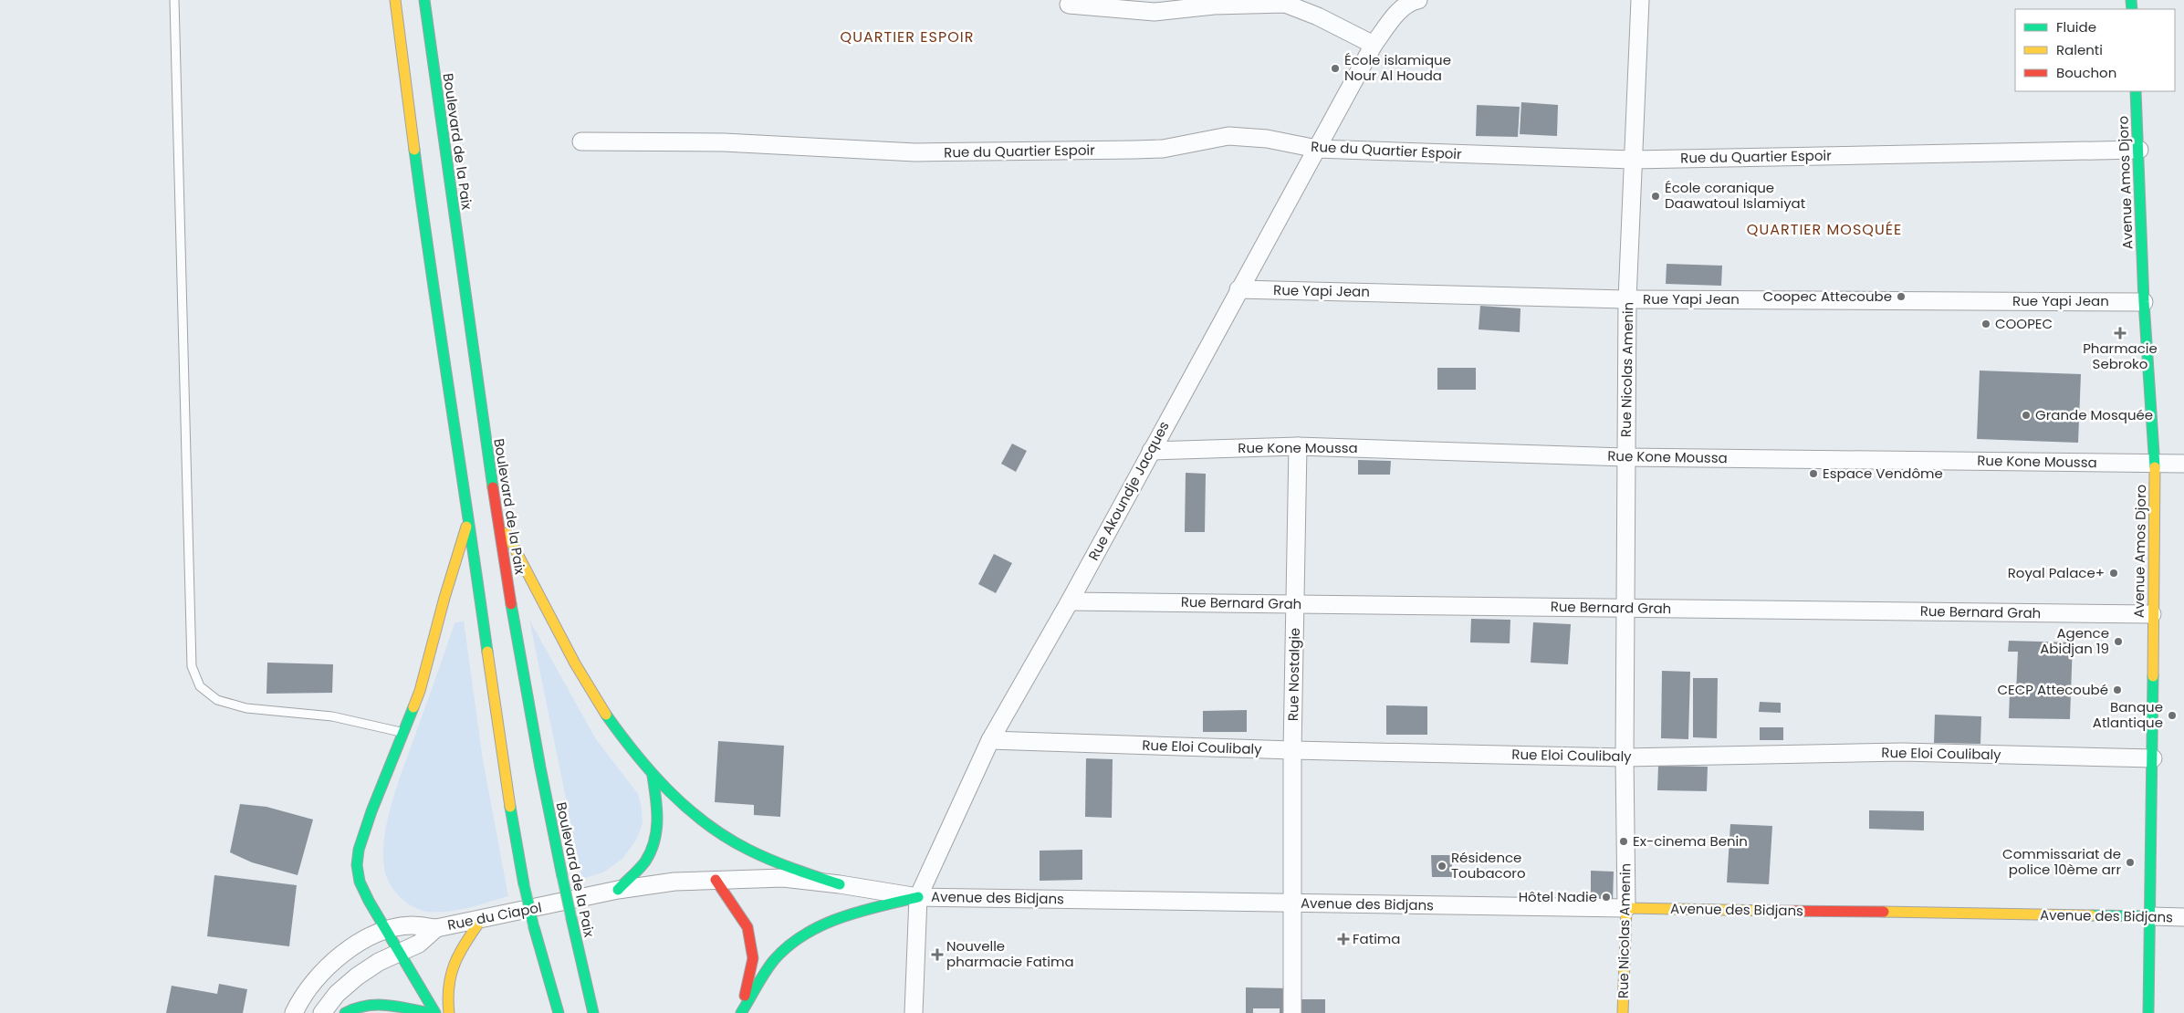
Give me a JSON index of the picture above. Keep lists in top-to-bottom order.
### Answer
{
  "streets": {
    "main road": [
      "Boulevard de la Paix",
      "Avenue Amos Djoro",
      "Rue Nicolas Amenin",
      "Avenue des Bidjans"
    ],
    "street": [
      "Rue du Quartier Espoir",
      "Rue Yapi Jean",
      "Rue Kone Moussa",
      "Rue Akoundje Jacques",
      "Rue Bernard Grah",
      "Rue Nostalgie",
      "Rue Eloi Coulibaly",
      "Rue du Ciapol"
    ]
  },
  "crossings": [
    ["Rue du Quartier Espoir", "Avenue Amos Djoro"],
    ["Rue du Quartier Espoir", "Rue Nicolas Amenin"],
    ["Rue du Quartier Espoir", "Rue Akoundje Jacques"],
    ["Avenue Amos Djoro", "Rue Yapi Jean"],
    ["Avenue Amos Djoro", "Rue Kone Moussa"],
    ["Avenue Amos Djoro", "Rue Bernard Grah"],
    ["Avenue Amos Djoro", "Rue Eloi Coulibaly"],
    ["Avenue Amos Djoro", "Avenue des Bidjans"],
    ["Rue Yapi Jean", "Rue Nicolas Amenin"],
    ["Rue Yapi Jean", "Rue Akoundje Jacques"],
    ["Rue Nicolas Amenin", "Rue Kone Moussa"],
    ["Rue Nicolas Amenin", "Rue Bernard Grah"],
    ["Rue Nicolas Amenin", "Rue Eloi Coulibaly"],
    ["Rue Nicolas Amenin", "Avenue des Bidjans"],
    ["Rue Kone Moussa", "Rue Akoundje Jacques"],
    ["Rue Kone Moussa", "Rue Nostalgie"],
    ["Rue Akoundje Jacques", "Rue Bernard Grah"],
    ["Rue Akoundje Jacques", "Rue Eloi Coulibaly"],
    ["Rue Akoundje Jacques", "Avenue des Bidjans"],
    ["Rue Bernard Grah", "Rue Nostalgie"],
    ["Rue Nostalgie", "Rue Eloi Coulibaly"],
    ["Rue Nostalgie", "Avenue des Bidjans"],
    ["Avenue des Bidjans", "Rue du Ciapol"]
  ],
  "districts": ["QUARTIER ESPOIR", "QUARTIER MOSQUÉE"],
  "places": {
    "other": [
      "École islamique Nour Al Houda",
      "École coranique Daawatoul Islamiyat",
      "Coopec Attecoube",
      "COOPEC",
      "Grande Mosquée",
      "Espace Vendôme",
      "Royal Palace+",
      "Agence Abidjan 19",
      "CECP Attecoubé",
      "Banque Atlantique",
      "Ex-cinema Benin",
      "Commissariat de police 10ème arr",
      "Résidence Toubacoro",
      "Hôtel Nadie"
    ],
    "health": ["Pharmacie Sebroko", "Fatima", "Nouvelle pharmacie Fatima"]
  },
  "legend": ["Fluide", "Ralenti", "Bouchon"]
}
